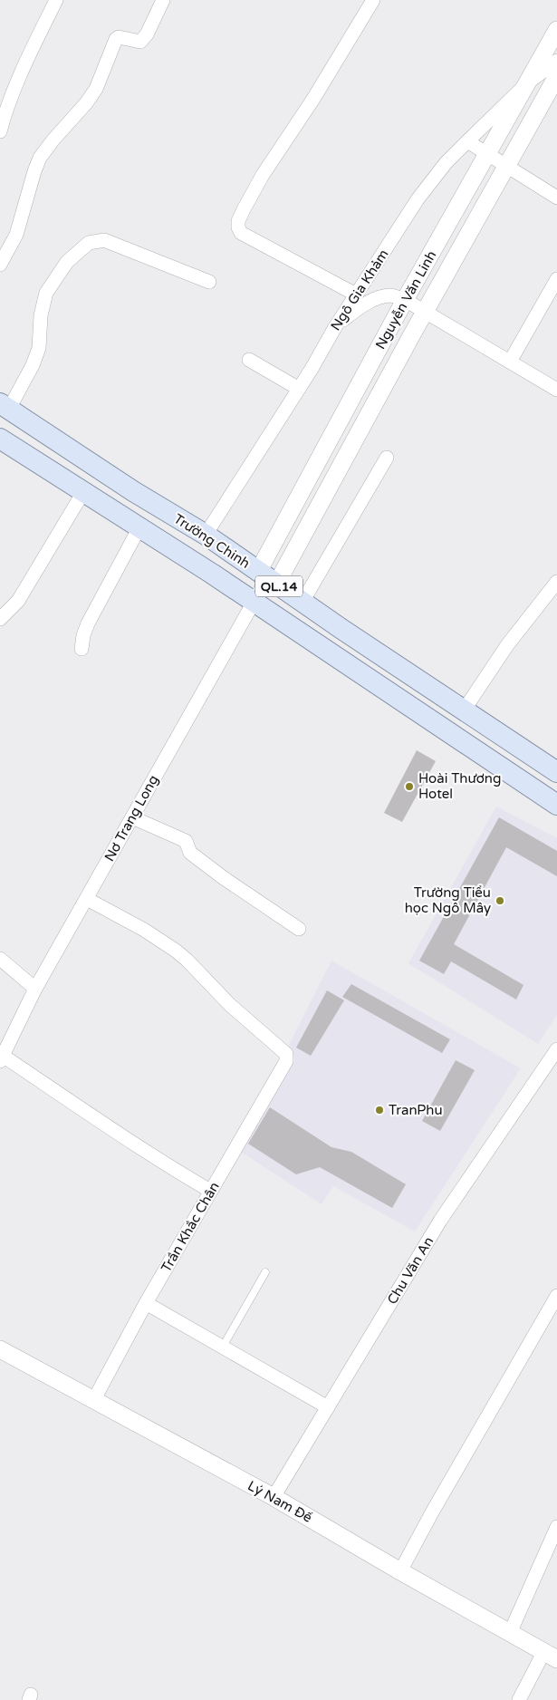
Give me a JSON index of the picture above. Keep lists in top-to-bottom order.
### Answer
{
  "streets": {
    "main road": ["Trường Chinh", "QL.14"],
    "street": [
      "Ngô Gia Khảm",
      "Nguyễn Văn Linh",
      "Nơ Trang Long",
      "Trần Khắc Chân",
      "Chu Văn An",
      "Lý Nam Đế"
    ]
  },
  "crossings": [
    ["Ngô Gia Khảm", "Nguyễn Văn Linh"],
    ["Ngô Gia Khảm", "Trường Chinh"],
    ["Nguyễn Văn Linh", "Trường Chinh"],
    ["Nguyễn Văn Linh", "Nơ Trang Long"],
    ["Trường Chinh", "Nơ Trang Long"],
    ["Nơ Trang Long", "Trần Khắc Chân"],
    ["Trần Khắc Chân", "Lý Nam Đế"],
    ["Chu Văn An", "Lý Nam Đế"]
  ],
  "places": ["Hoài Thương Hotel", "Trường Tiểu học Ngô Mây", "TranPhu"]
}
